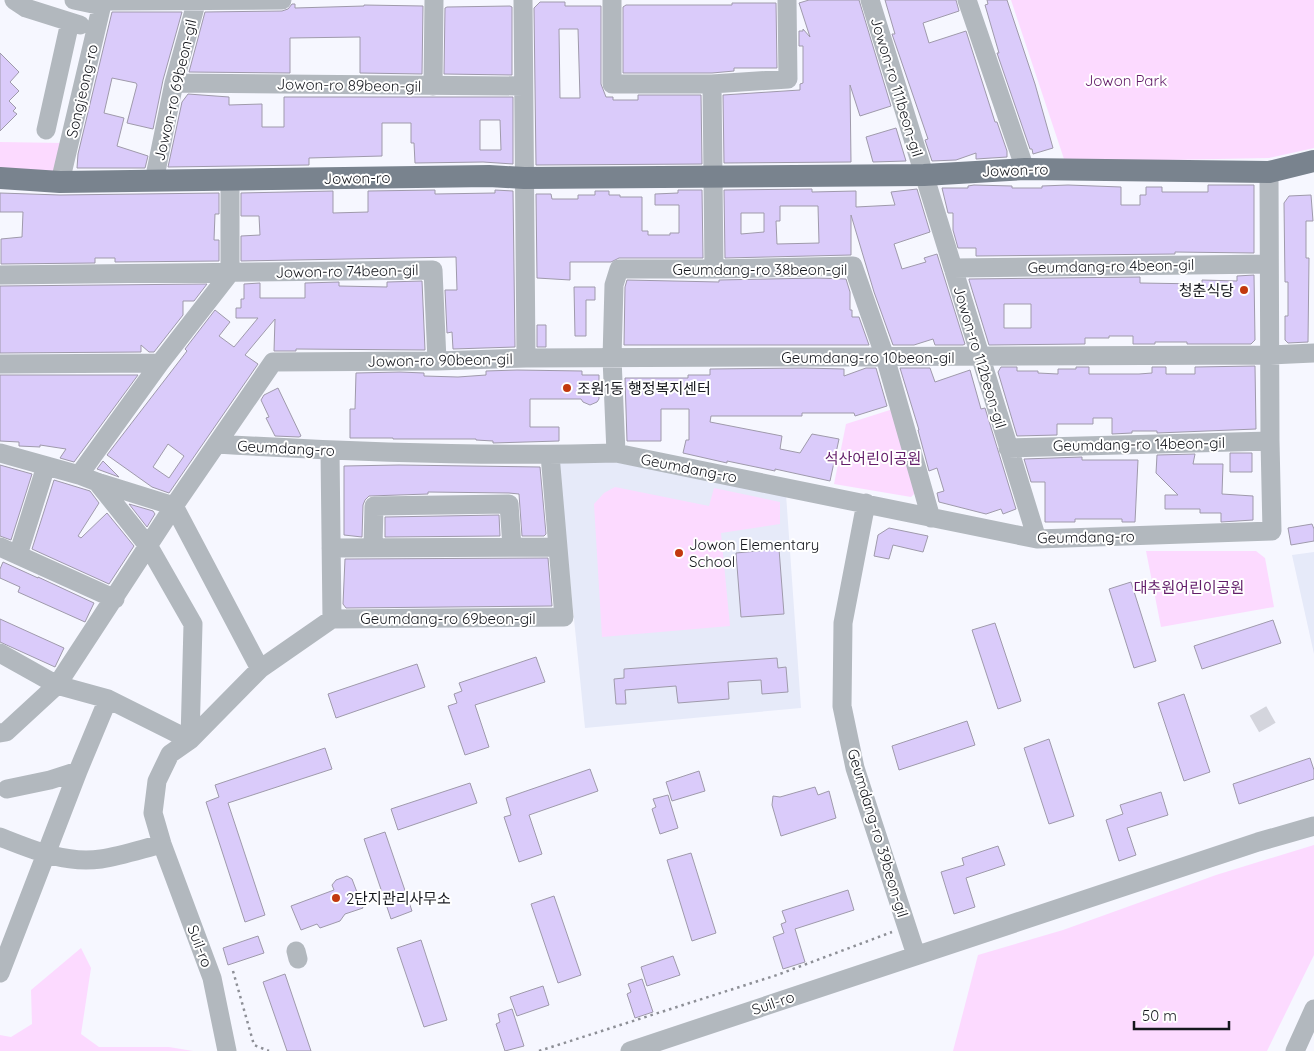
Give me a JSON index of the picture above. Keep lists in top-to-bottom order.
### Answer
{
  "streets": {
    "main road": ["Jowon-ro"],
    "street": [
      "Jowon-ro 89beon-gil",
      "Jowon-ro 111beon-gil",
      "Jowon-ro 69beon-gil",
      "Songjeong-ro",
      "Geumdang-ro 4beon-gil",
      "Geumdang-ro 38beon-gil",
      "Jowon-ro 74beon-gil",
      "Geumdang-ro 10beon-gil",
      "Jowon-ro 112beon-gil",
      "Jowon-ro 90beon-gil",
      "Geumdang-ro 14beon-gil",
      "Geumdang-ro",
      "Geumdang-ro 69beon-gil",
      "Geumdang-ro 39beon-gil",
      "Suil-ro"
    ]
  },
  "crossings": [
    ["Jowon-ro 89beon-gil", "Jowon-ro 69beon-gil"],
    ["Jowon-ro 111beon-gil", "Jowon-ro"],
    ["Jowon-ro 111beon-gil", "Jowon-ro 112beon-gil"],
    ["Jowon-ro 69beon-gil", "Jowon-ro"],
    ["Songjeong-ro", "Jowon-ro"],
    ["Jowon-ro", "Jowon-ro 112beon-gil"],
    ["Jowon-ro", "Jowon-ro 90beon-gil"],
    ["Jowon-ro", "Geumdang-ro"],
    ["Geumdang-ro 4beon-gil", "Jowon-ro 112beon-gil"],
    ["Geumdang-ro 4beon-gil", "Geumdang-ro"],
    ["Geumdang-ro 38beon-gil", "Geumdang-ro 10beon-gil"],
    ["Geumdang-ro 38beon-gil", "Geumdang-ro"],
    ["Jowon-ro 74beon-gil", "Jowon-ro 90beon-gil"],
    ["Geumdang-ro 10beon-gil", "Jowon-ro 112beon-gil"],
    ["Geumdang-ro 10beon-gil", "Jowon-ro 90beon-gil"],
    ["Geumdang-ro 10beon-gil", "Geumdang-ro"],
    ["Jowon-ro 112beon-gil", "Geumdang-ro 14beon-gil"],
    ["Jowon-ro 112beon-gil", "Geumdang-ro"],
    ["Jowon-ro 90beon-gil", "Geumdang-ro"],
    ["Geumdang-ro 14beon-gil", "Geumdang-ro"],
    ["Geumdang-ro", "Geumdang-ro 39beon-gil"],
    ["Geumdang-ro 39beon-gil", "Suil-ro"]
  ],
  "parks": ["Jowon Park", "석산어린이공원", "대추원어린이공원"],
  "places": [
    "청춘식당",
    "조원1동 행정복지센터",
    "Jowon Elementary School",
    "2단지관리사무소"
  ],
  "scale_bar": "50 m"
}
